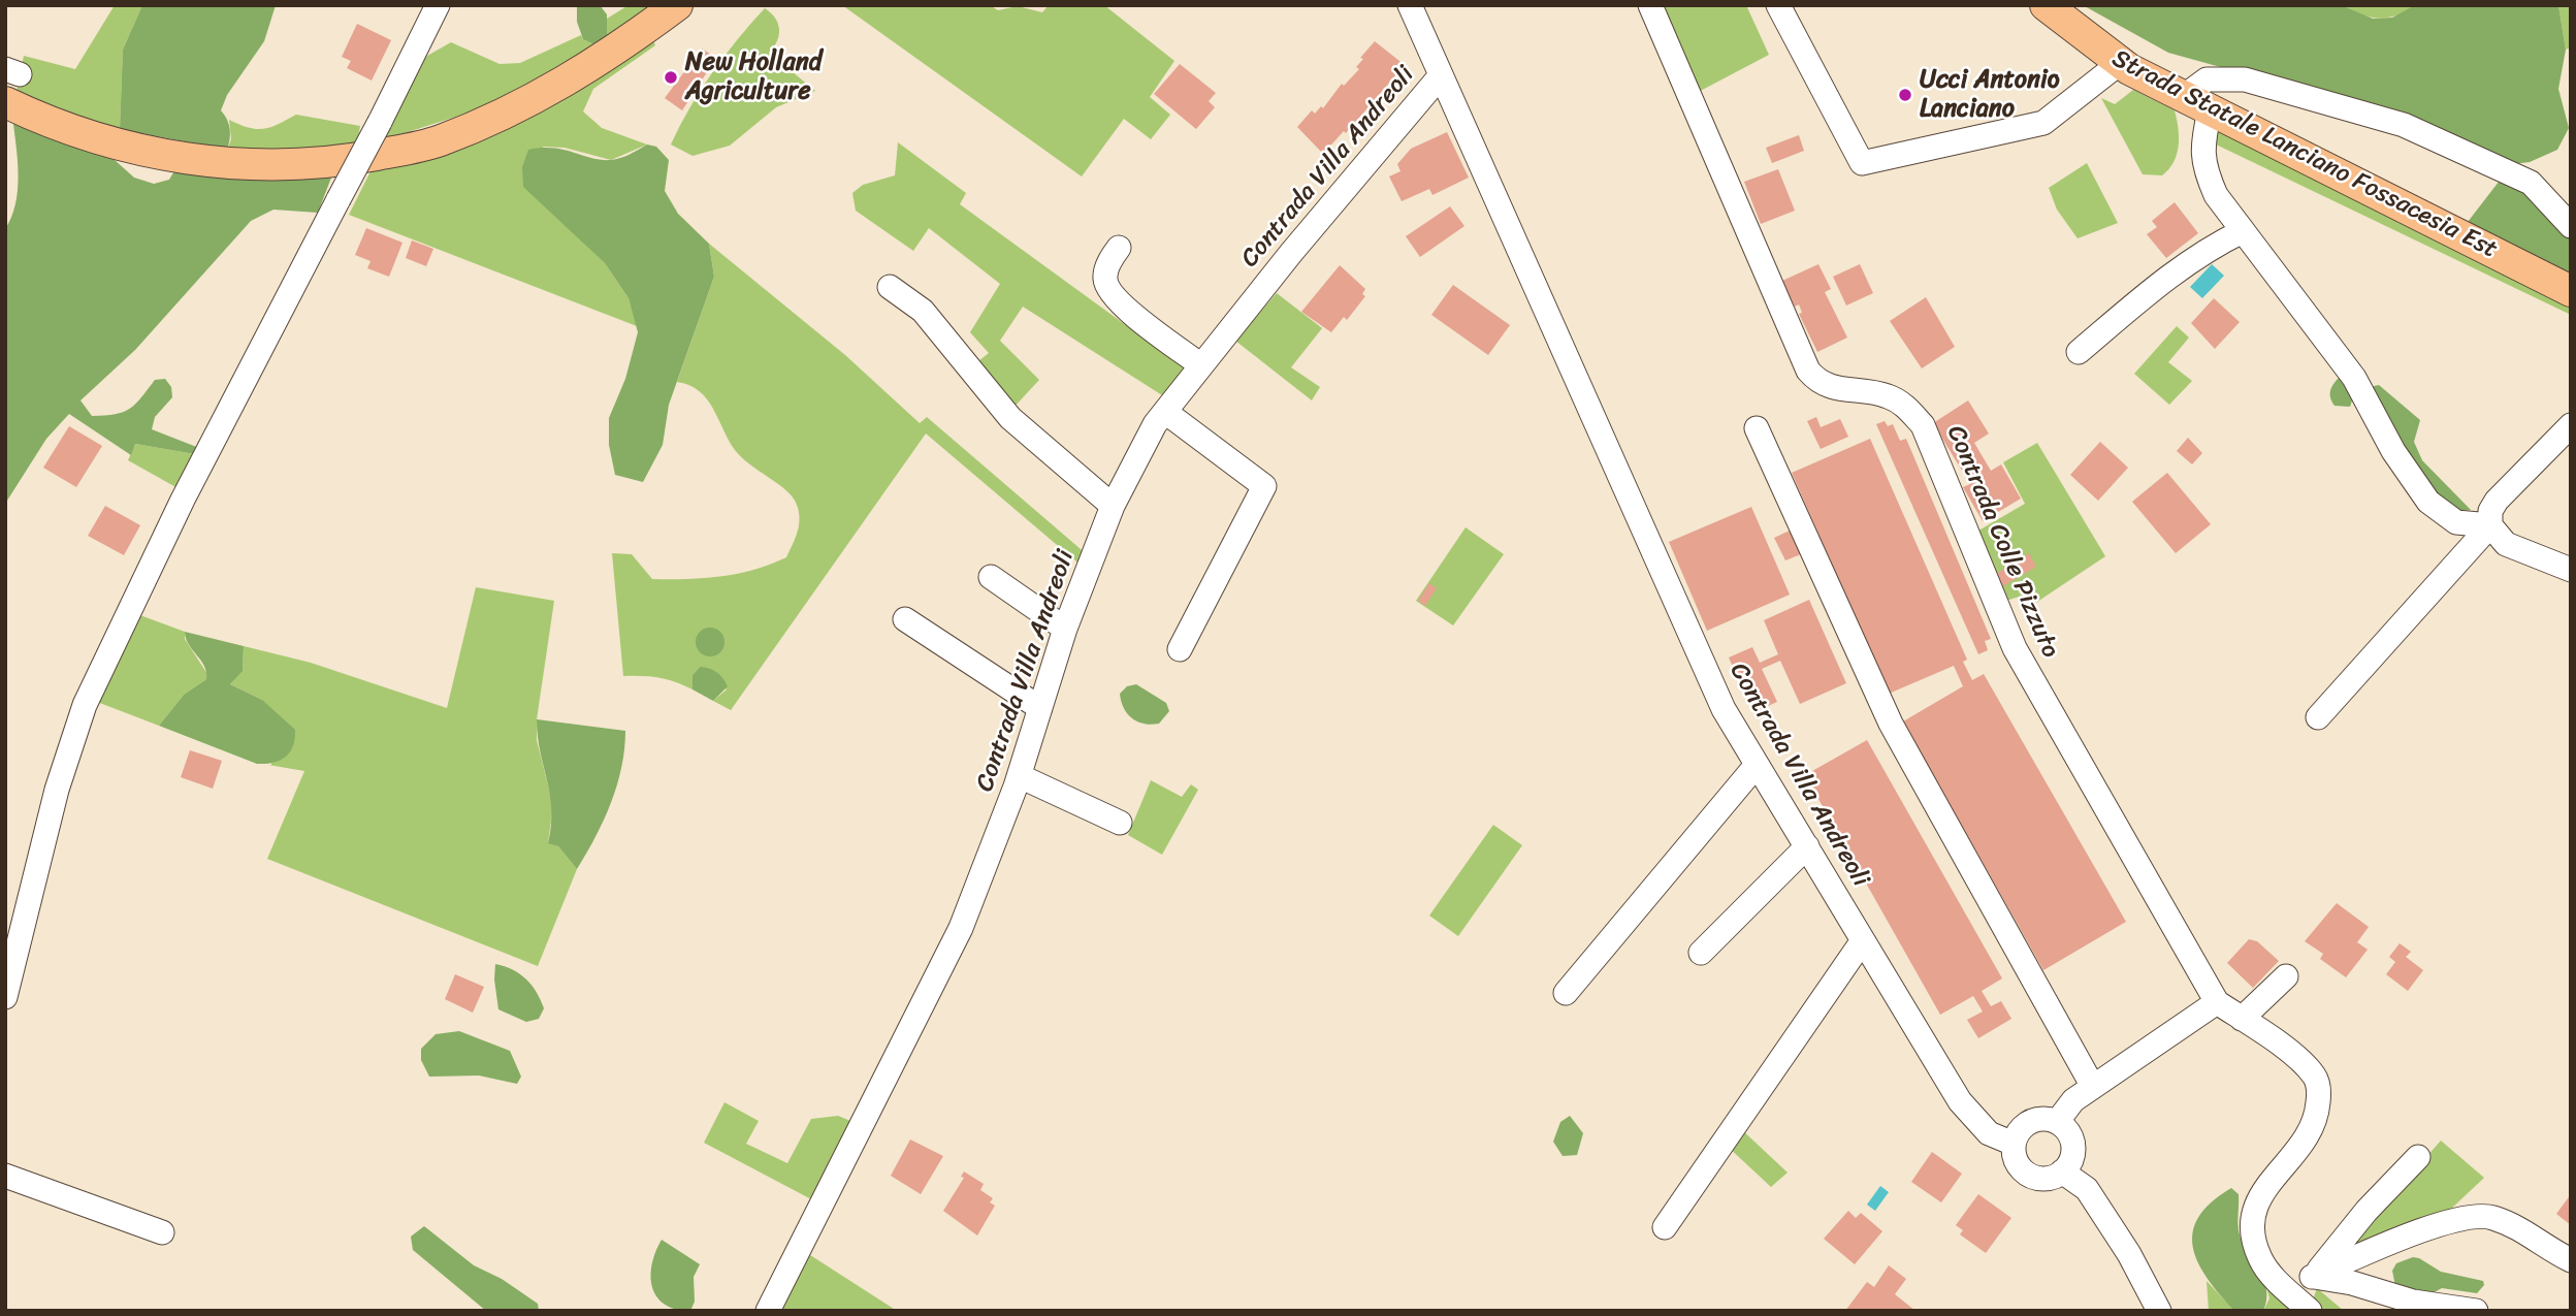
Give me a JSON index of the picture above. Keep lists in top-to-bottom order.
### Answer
{
  "streets": {
    "main road": ["Strada Statale Lanciano Fossacesia Est"],
    "street": ["Contrada Villa Andreoli", "Contrada Colle Pizzuto"]
  },
  "places": ["New Holland Agriculture", "Ucci Antonio Lanciano"]
}
